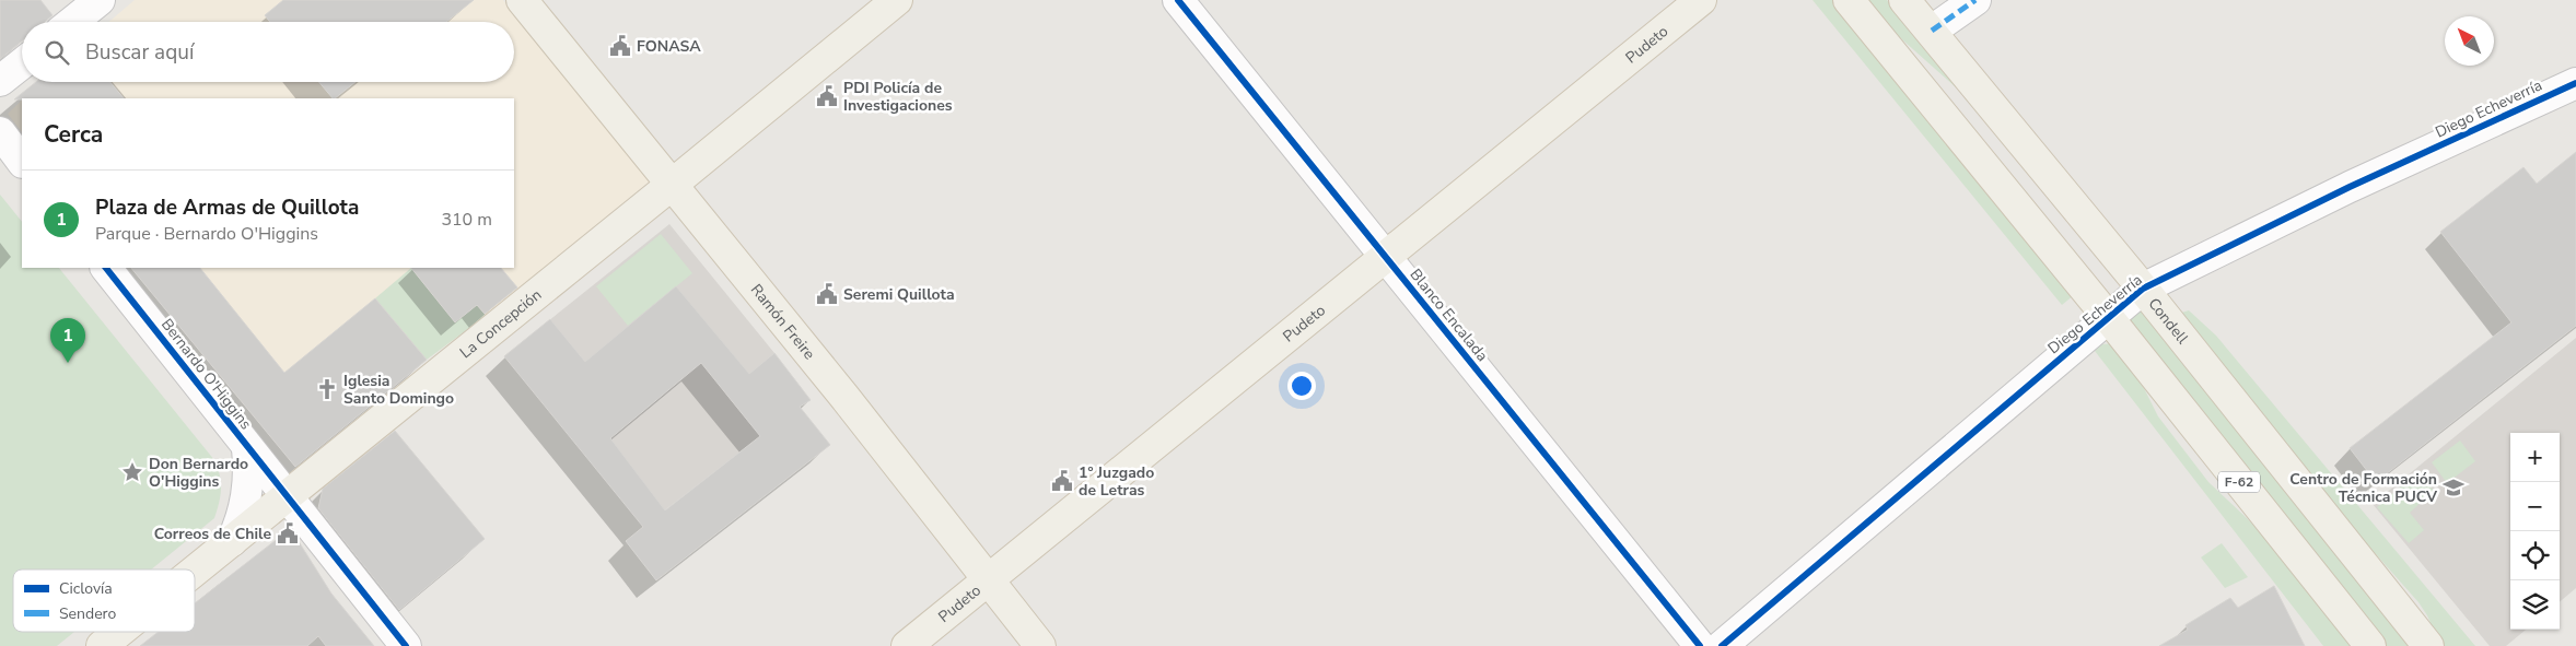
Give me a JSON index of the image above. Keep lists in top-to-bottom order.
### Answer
{
  "streets": {
    "main road": [
      "Pudeto",
      "Ramón Freire",
      "Condell",
      "La Concepción",
      "F-62"
    ],
    "street": ["Diego Echeverría", "Blanco Encalada", "Bernardo O'Higgins"]
  },
  "crossings": [
    ["Pudeto", "Blanco Encalada"],
    ["Pudeto", "Ramón Freire"],
    ["Diego Echeverría", "Condell"],
    ["Diego Echeverría", "F-62"],
    ["Ramón Freire", "La Concepción"],
    ["La Concepción", "Bernardo O'Higgins"]
  ],
  "places": {
    "public building": [
      "FONASA",
      "PDI Policía de Investigaciones",
      "Seremi Quillota",
      "1º Juzgado de Letras",
      "Correos de Chile"
    ],
    "church": ["Iglesia Santo Domingo"],
    "place": ["Don Bernardo O'Higgins"],
    "school or university": ["Centro de Formación Técnica PUCV"]
  },
  "legend": ["Ciclovía", "Sendero"],
  "north": "top left",
  "page": {
    "search": "Buscar aquí",
    "heading": "Cerca",
    "list": [
      {
        "mark": "1",
        "name": "Plaza de Armas de Quillota",
        "note": "Parque · Bernardo O'Higgins",
        "value": "310 m"
      }
    ],
    "pins": "1",
    "map_buttons": ["+", "−"]
  }
}
